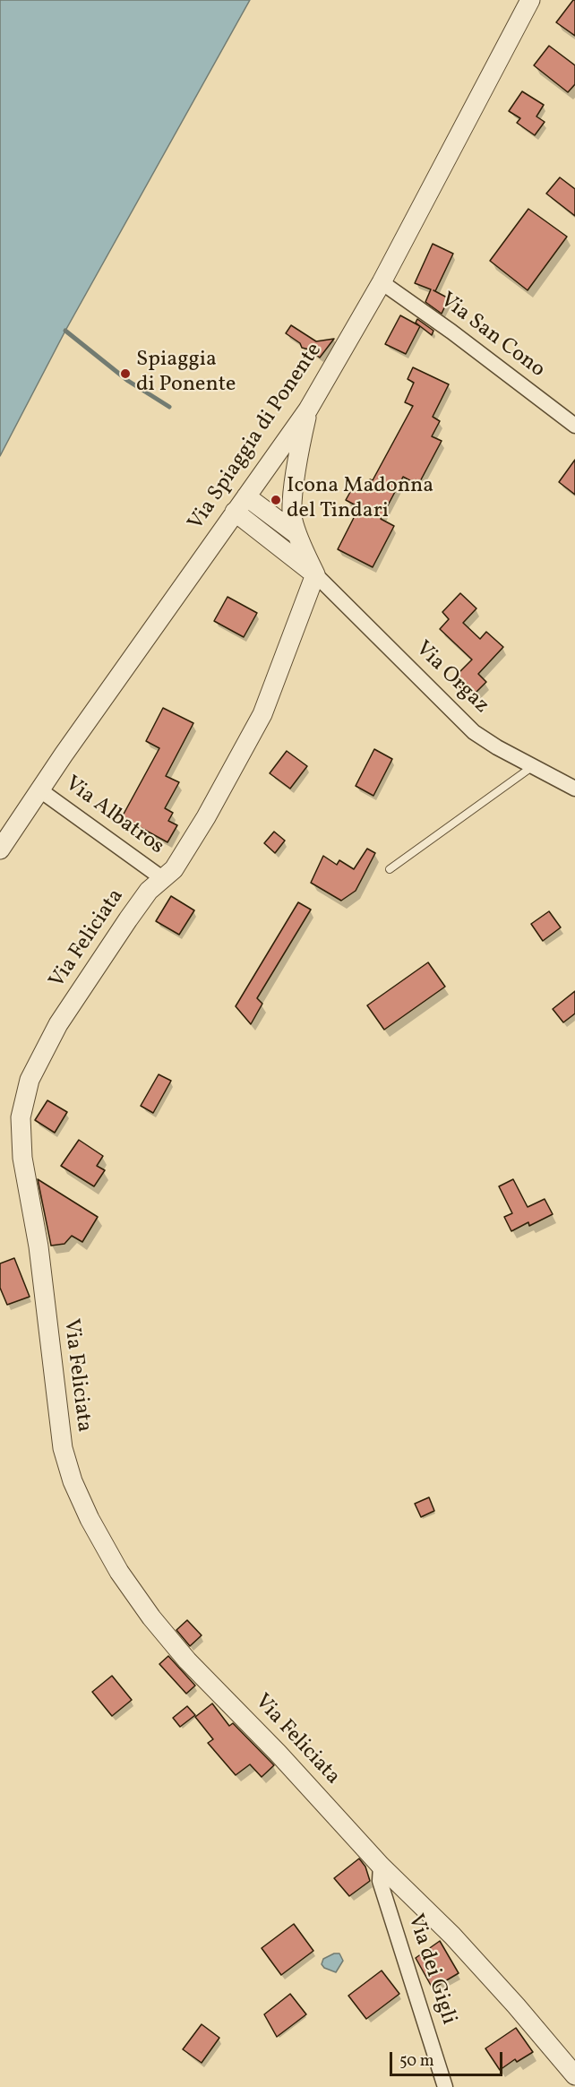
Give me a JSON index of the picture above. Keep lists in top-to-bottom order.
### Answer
{
  "streets": {
    "street": [
      "Via San Cono",
      "Via Spiaggia di Ponente",
      "Via Orgaz",
      "Via Albatros",
      "Via Feliciata",
      "Via dei Gigli"
    ]
  },
  "crossings": [
    ["Via San Cono", "Via Spiaggia di Ponente"],
    ["Via Spiaggia di Ponente", "Via Albatros"],
    ["Via Orgaz", "Via Feliciata"],
    ["Via Albatros", "Via Feliciata"],
    ["Via Feliciata", "Via dei Gigli"]
  ],
  "places": ["Spiaggia di Ponente", "Icona Madonna del Tindari"],
  "scale_bar": "50 m"
}
